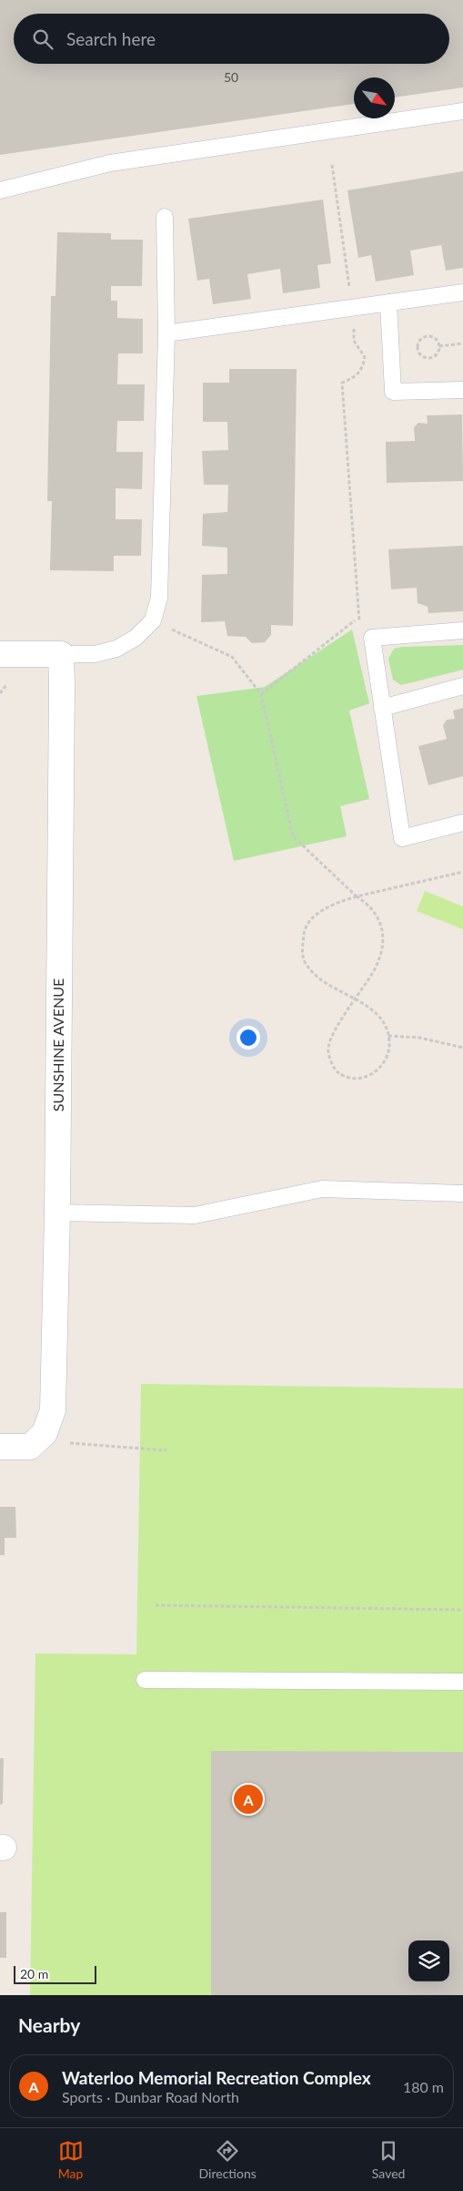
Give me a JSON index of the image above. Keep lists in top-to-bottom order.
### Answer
{
  "streets": {
    "street": ["SUNSHINE AVENUE"]
  },
  "house_numbers": ["50"],
  "scale_bar": "20 m",
  "north": "bottom right",
  "page": {
    "search": "Search here",
    "pins": "A",
    "scale": "20 m",
    "heading": "Nearby",
    "list": [
      {
        "mark": "A",
        "name": "Waterloo Memorial Recreation Complex",
        "note": "Sports · Dunbar Road North",
        "value": "180 m"
      }
    ],
    "nav": ["Map", "Directions", "Saved"]
  }
}
